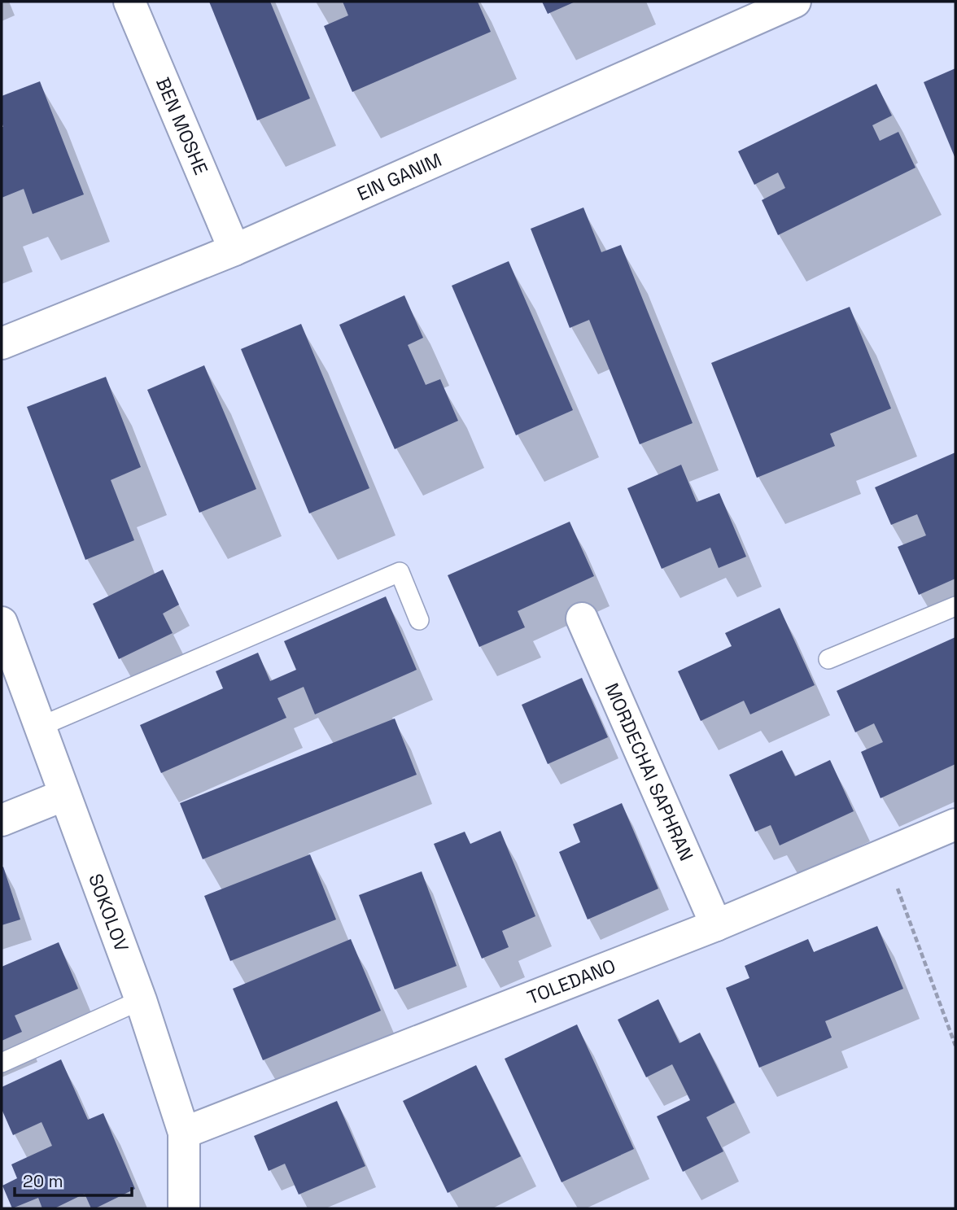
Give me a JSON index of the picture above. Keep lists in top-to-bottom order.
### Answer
{
  "streets": {
    "street": [
      "BEN MOSHE",
      "EIN GANIM",
      "MORDECHAI SAPHRAN",
      "SOKOLOV",
      "TOLEDANO"
    ]
  },
  "crossings": [
    ["BEN MOSHE", "EIN GANIM"],
    ["MORDECHAI SAPHRAN", "TOLEDANO"],
    ["SOKOLOV", "TOLEDANO"]
  ],
  "scale_bar": "20 m"
}
